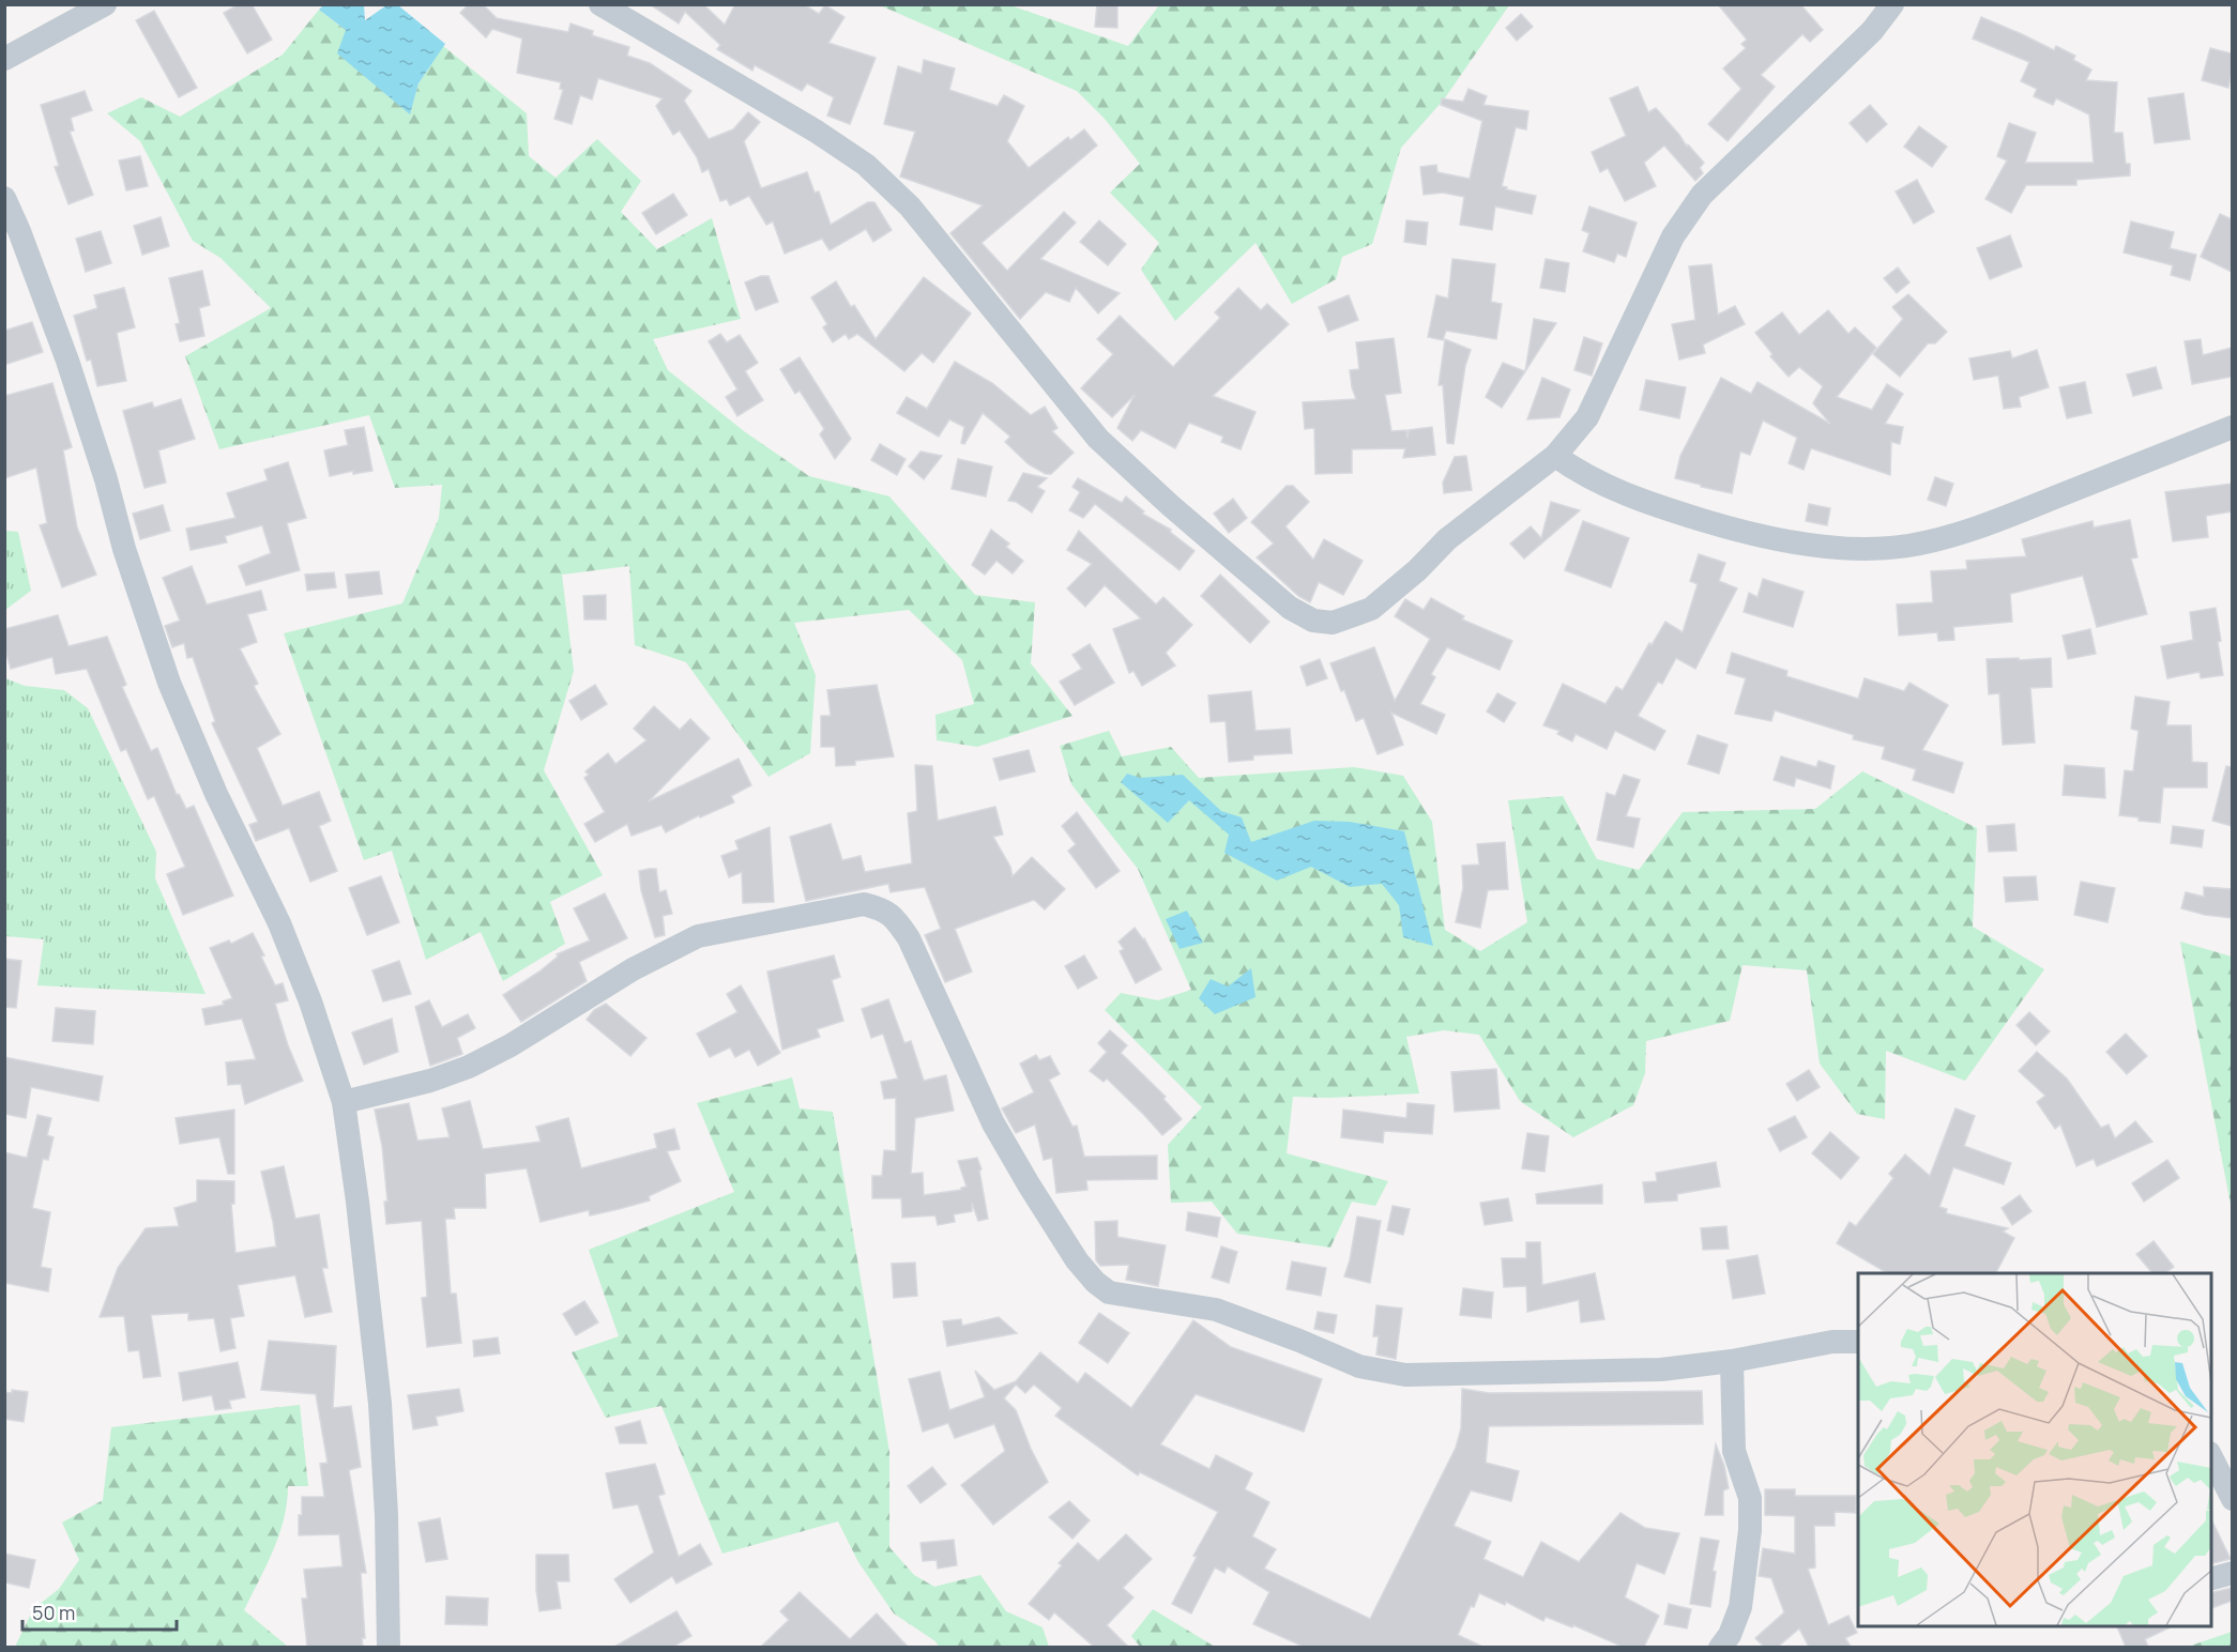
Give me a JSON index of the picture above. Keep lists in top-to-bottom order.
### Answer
{
  "scale_bar": "50 m"
}
